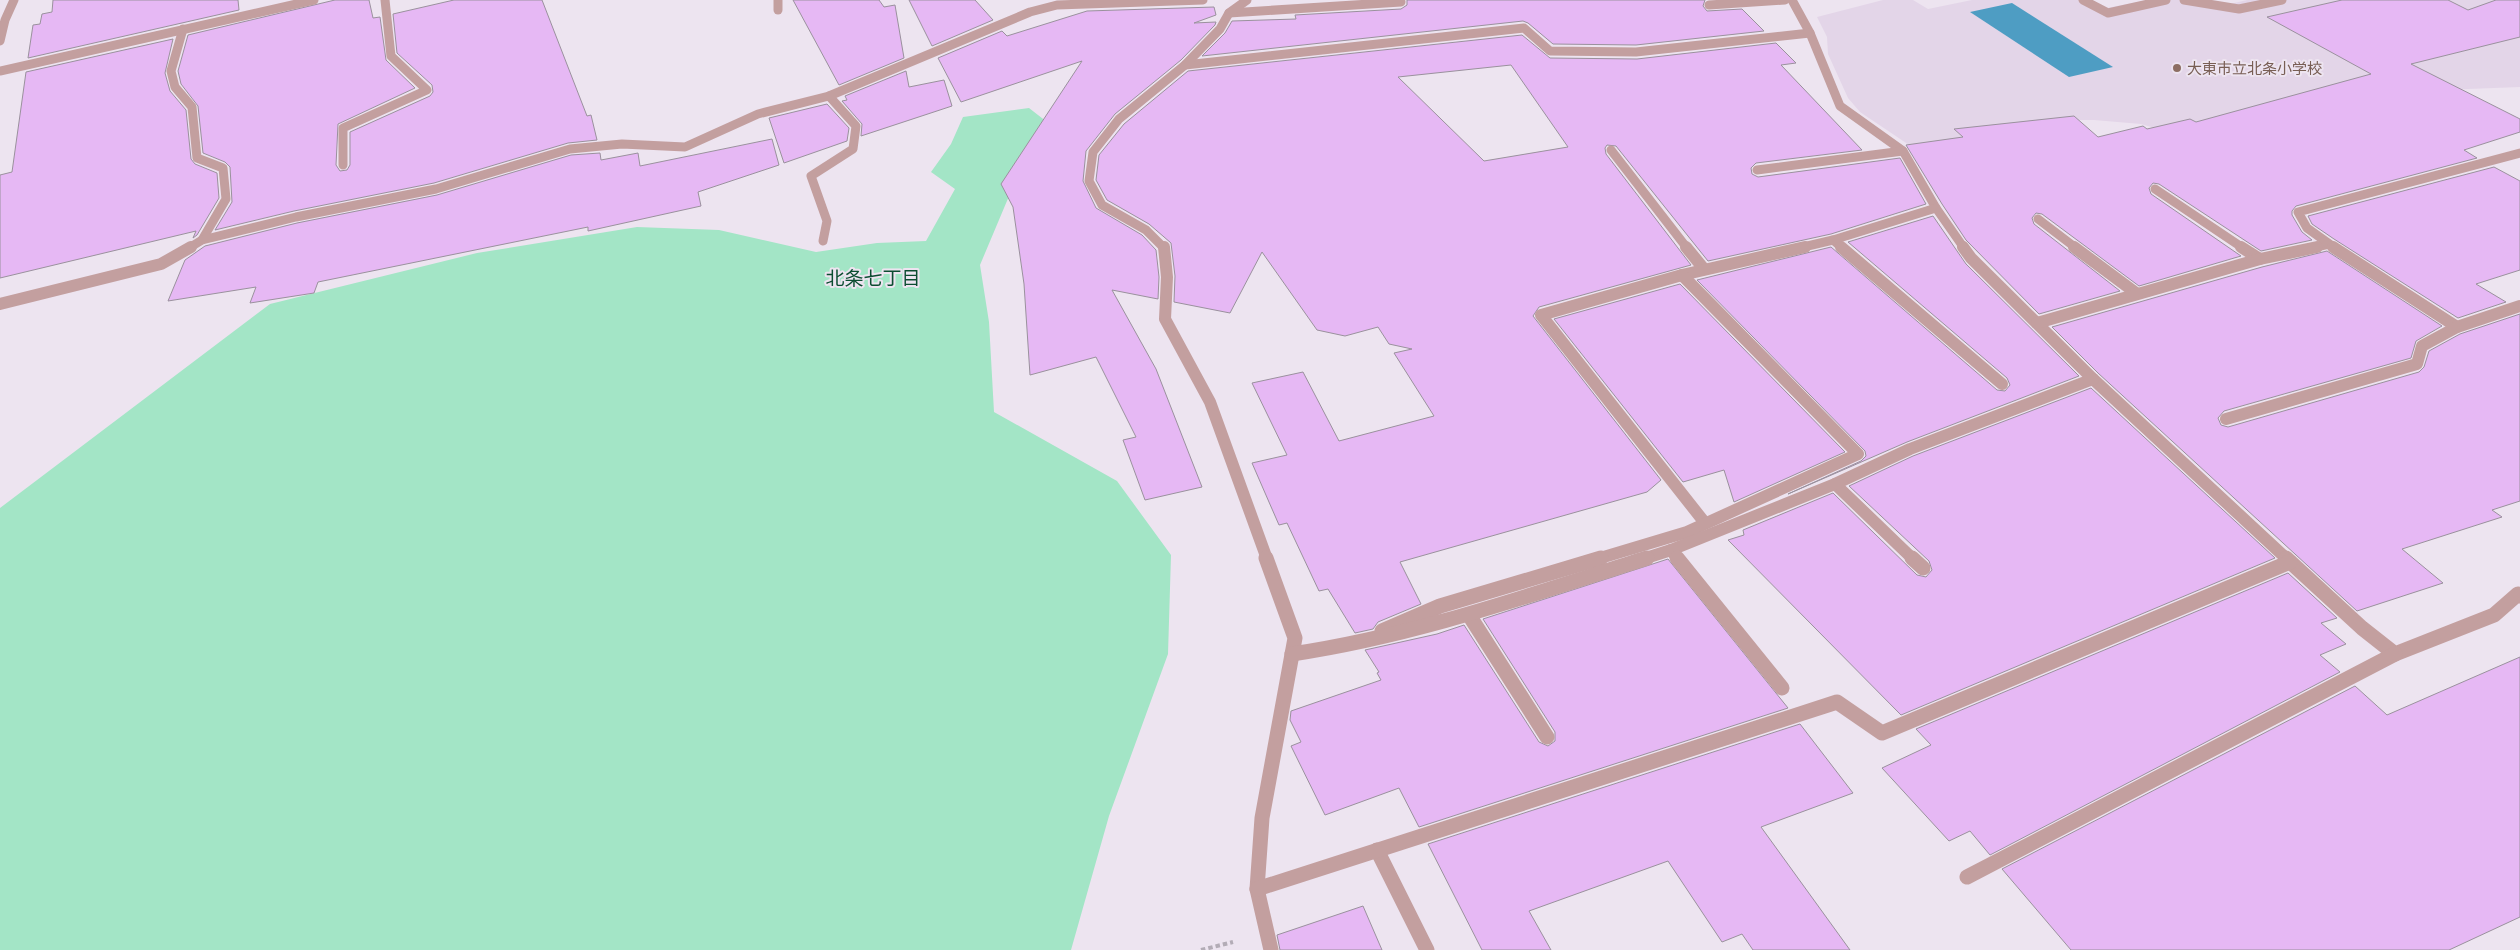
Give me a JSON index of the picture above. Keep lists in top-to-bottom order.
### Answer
{
  "districts": ["北条七丁目"],
  "places": ["大東市立北条小学校"]
}
